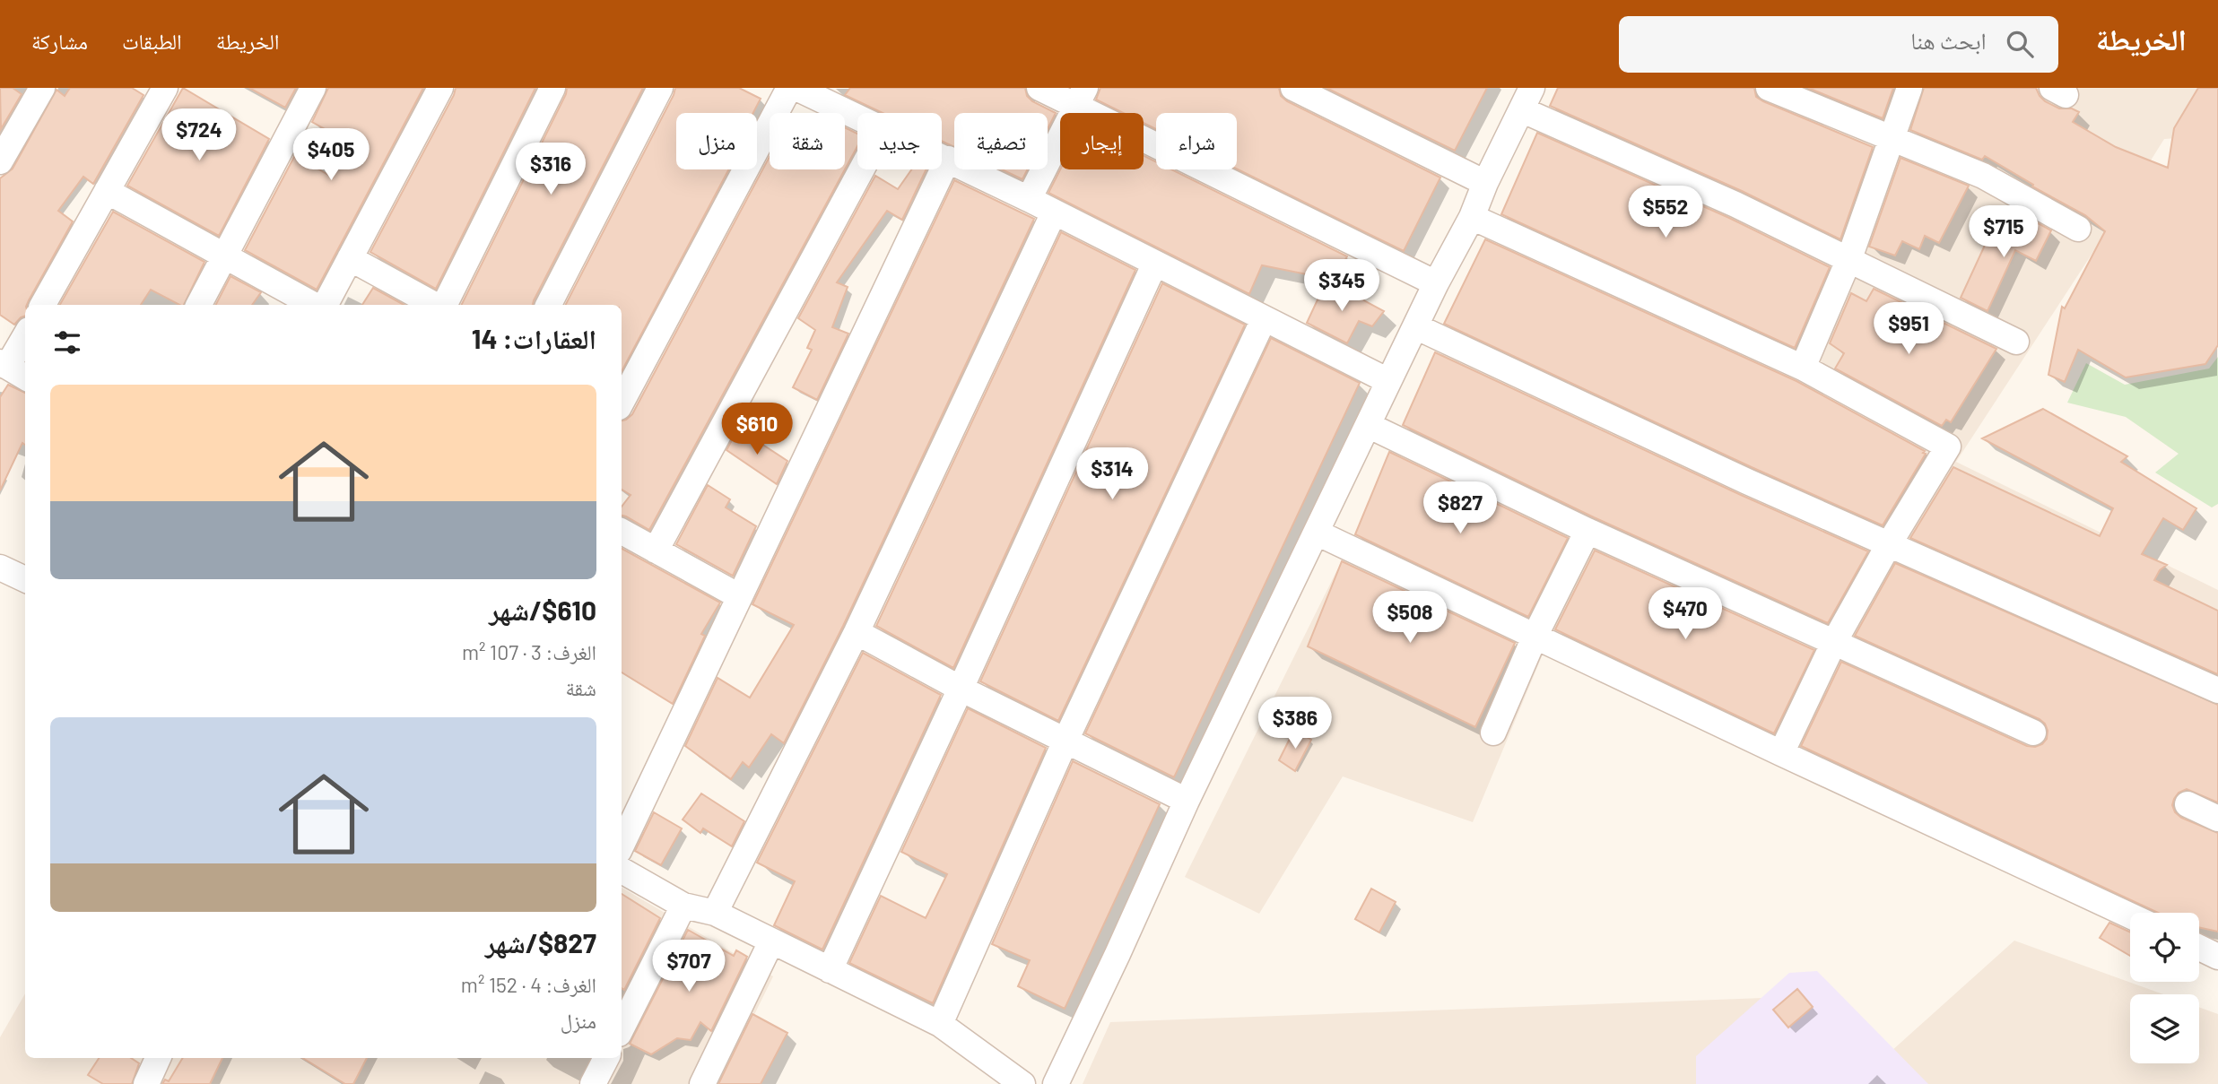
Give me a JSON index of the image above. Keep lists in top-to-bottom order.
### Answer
{
  "page": {
    "header": "الخريطة",
    "search": "ابحث هنا",
    "nav": ["الخريطة", "الطبقات", "مشاركة"],
    "price": [
      "$724",
      "$405",
      "$316",
      "$552",
      "$715",
      "$345",
      "$951",
      "$610",
      "$314",
      "$827",
      "$470",
      "$508",
      "$386",
      "$707"
    ],
    "chip": [
      "شراء",
      "إيجار",
      "تصفية",
      "جديد",
      "شقة",
      "منزل"
    ],
    "heading": "العقارات: 14",
    "list": [
      {
        "name": "$610/شهر",
        "note": "الغرف: 3 · 107 m² · شقة"
      },
      {
        "name": "$827/شهر",
        "note": "الغرف: 4 · 152 m² · منزل"
      }
    ]
  }
}
